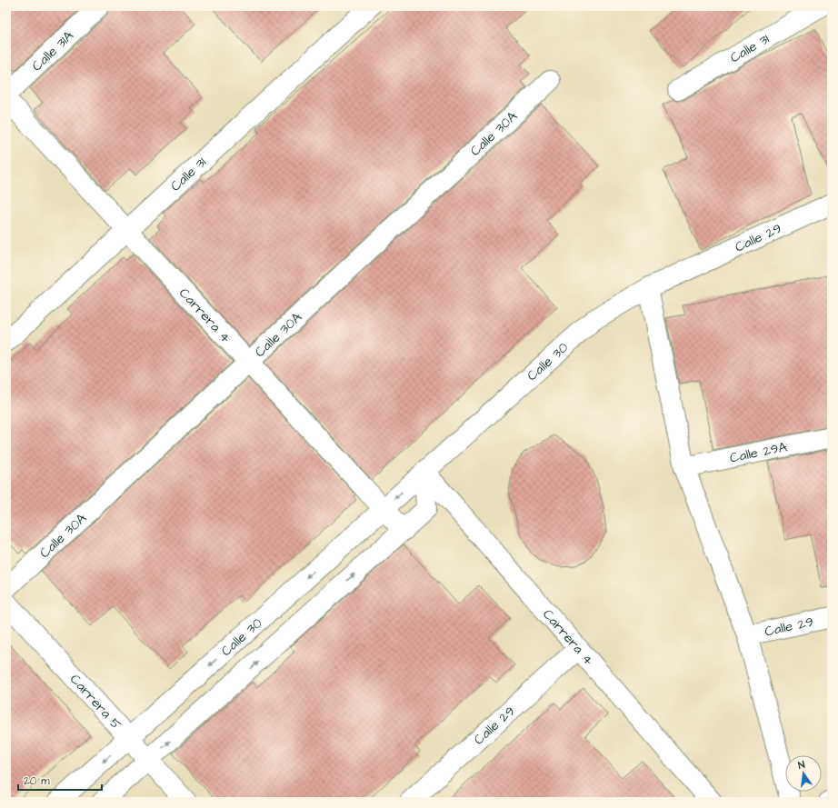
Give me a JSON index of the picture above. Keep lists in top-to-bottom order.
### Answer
{
  "streets": {
    "street": [
      "Calle 31",
      "Calle 31A",
      "Calle 30A",
      "Calle 29",
      "Carrera 4",
      "Calle 30",
      "Calle 29A",
      "Carrera 5"
    ]
  },
  "crossings": [
    ["Calle 31", "Carrera 4"],
    ["Calle 30A", "Carrera 4"],
    ["Calle 29", "Carrera 4"],
    ["Calle 29", "Calle 30"],
    ["Carrera 4", "Calle 30"],
    ["Calle 30", "Carrera 5"]
  ],
  "scale_bar": "20 m",
  "north": "top"
}
